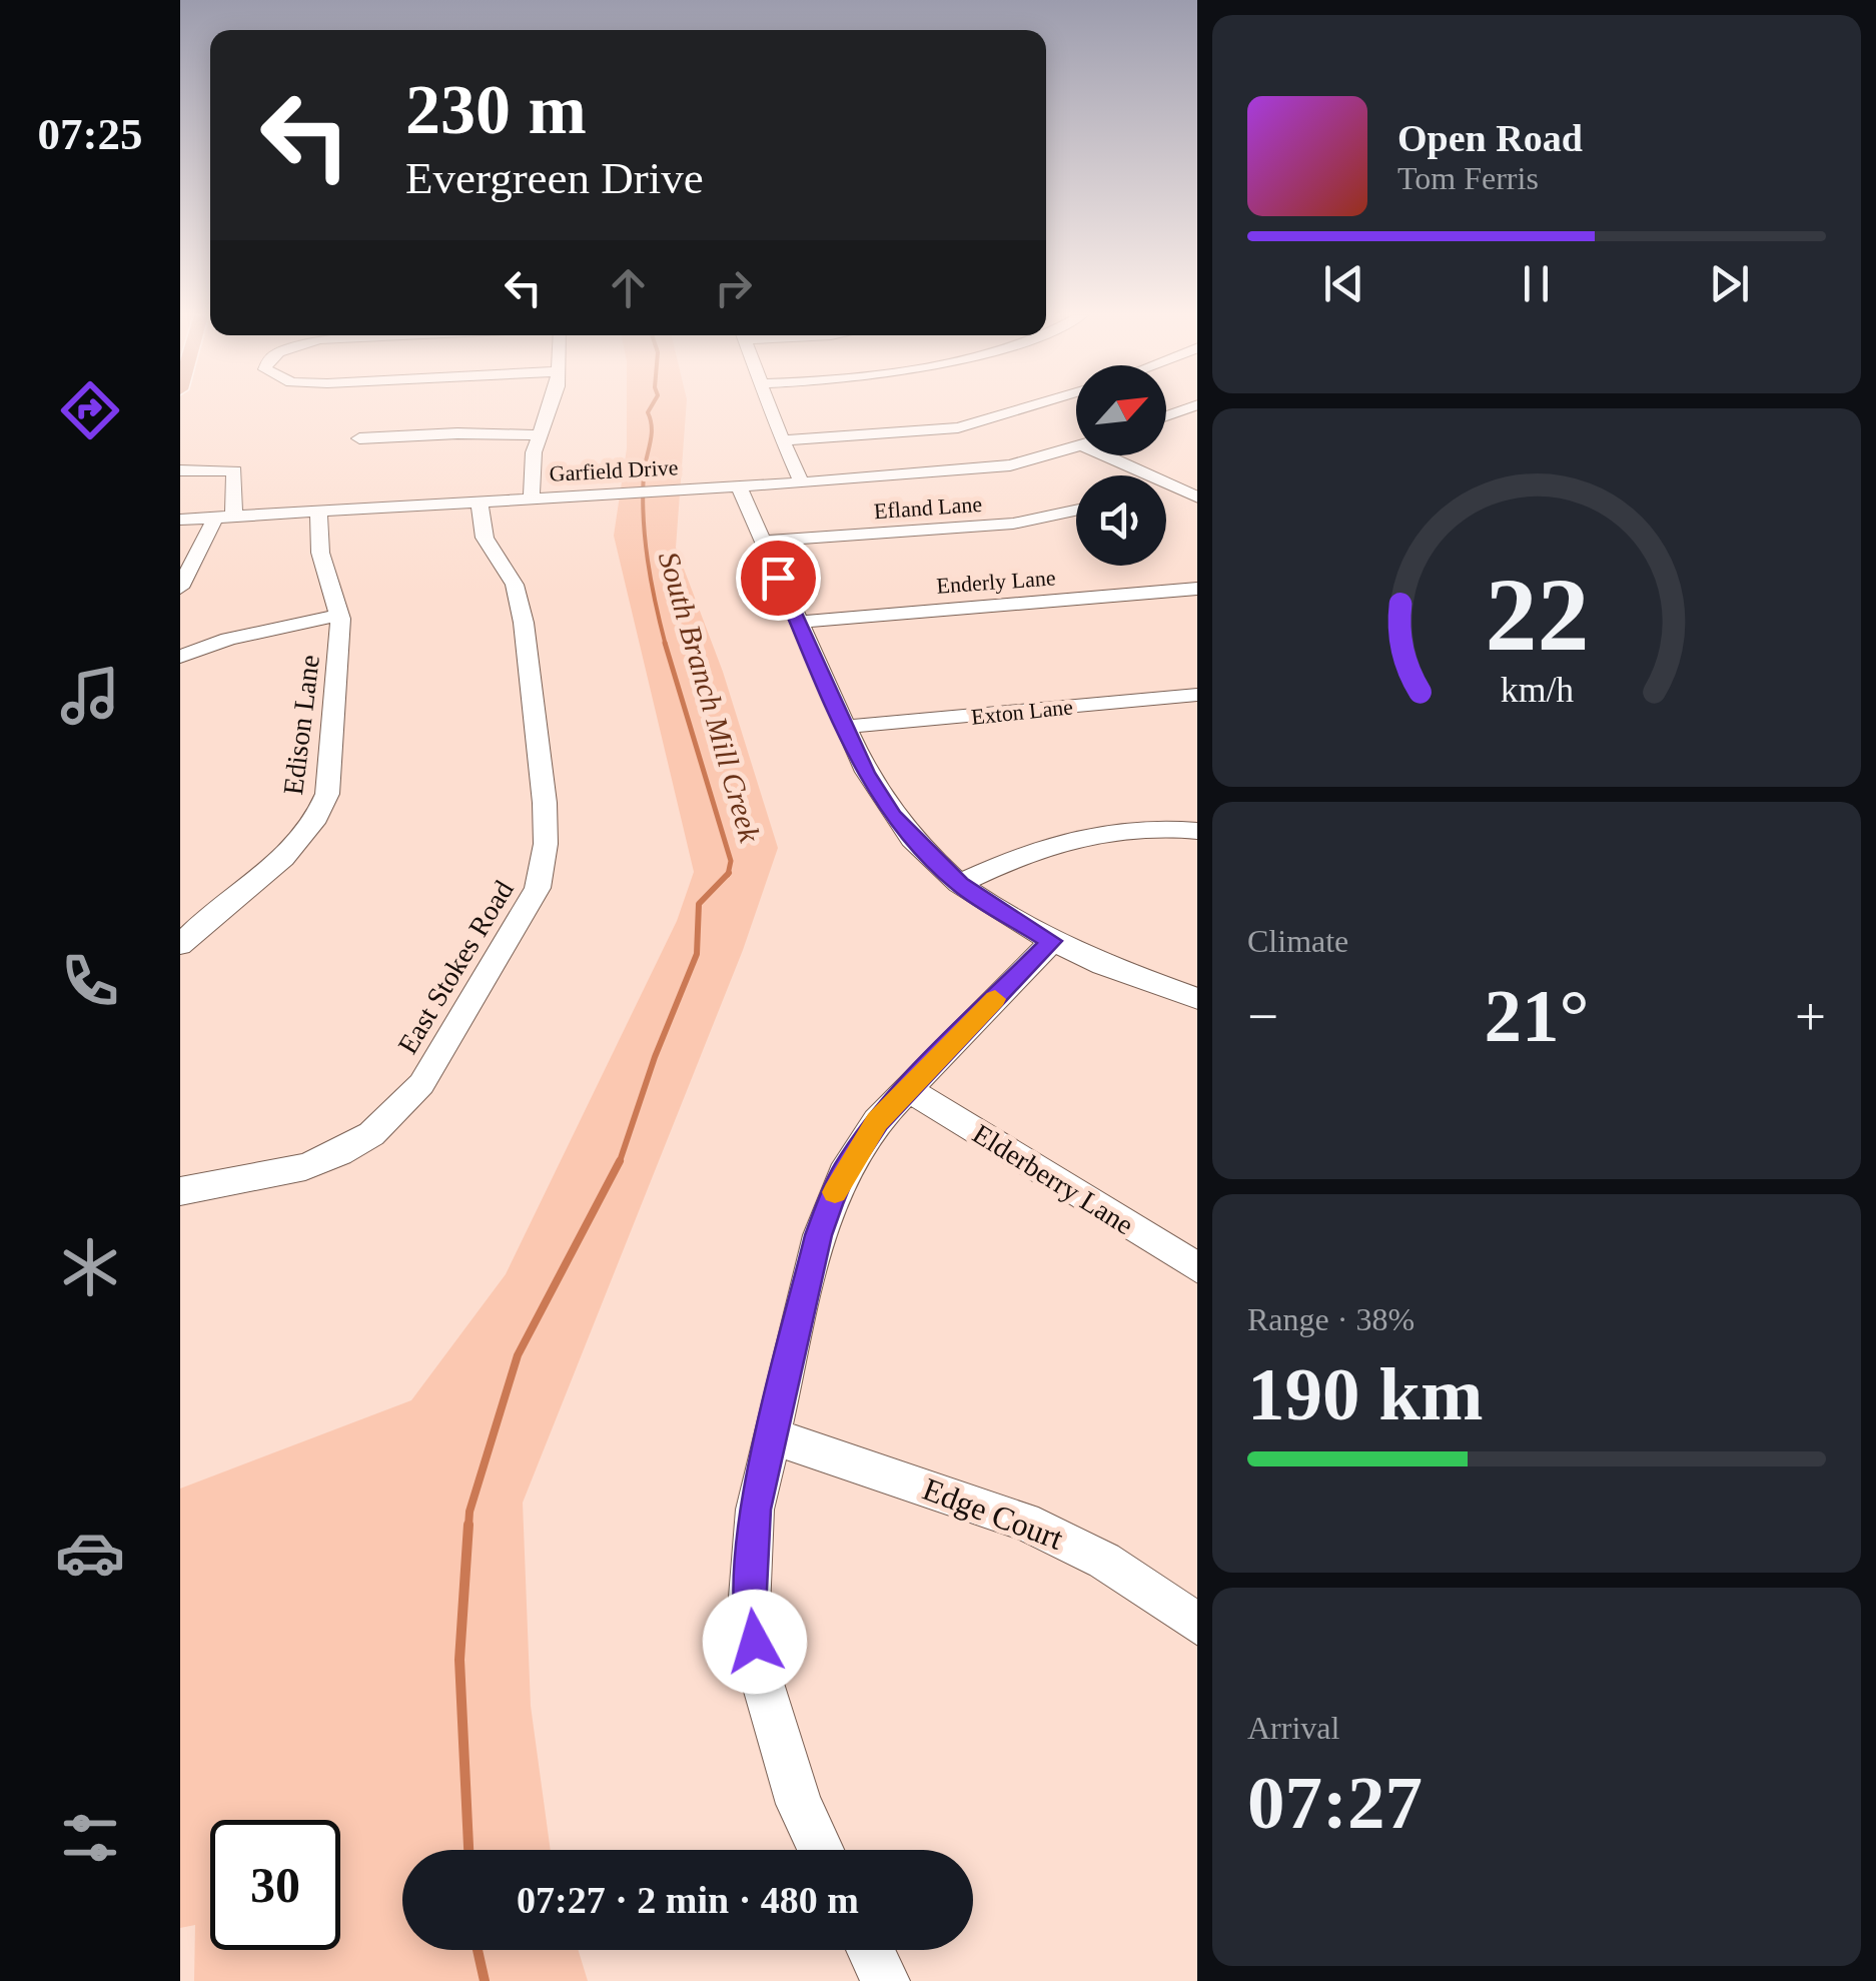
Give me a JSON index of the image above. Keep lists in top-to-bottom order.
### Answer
{
  "streets": {
    "street": [
      "Garfield Drive",
      "Efland Lane",
      "Enderly Lane",
      "Exton Lane",
      "Edison Lane",
      "East Stokes Road",
      "Elderberry Lane",
      "Edge Court"
    ]
  },
  "crossings": [
    ["Garfield Drive", "Edison Lane"],
    ["Garfield Drive", "East Stokes Road"]
  ],
  "water": ["South Branch Mill Creek"],
  "north": "top right",
  "page": {
    "tabs": "07:25",
    "turn": ["230 m", "Evergreen Drive"],
    "song": ["Open Road", "Tom Ferris"],
    "tile": [
      "Climate",
      ["Range · 38%", "190 km"],
      ["Arrival", "07:27"]
    ],
    "heat": ["−", "21°", "+"],
    "limit": "30",
    "trip": "07:27 · 2 min · 480 m",
    "gauge": ["22", "km/h"]
  }
}
